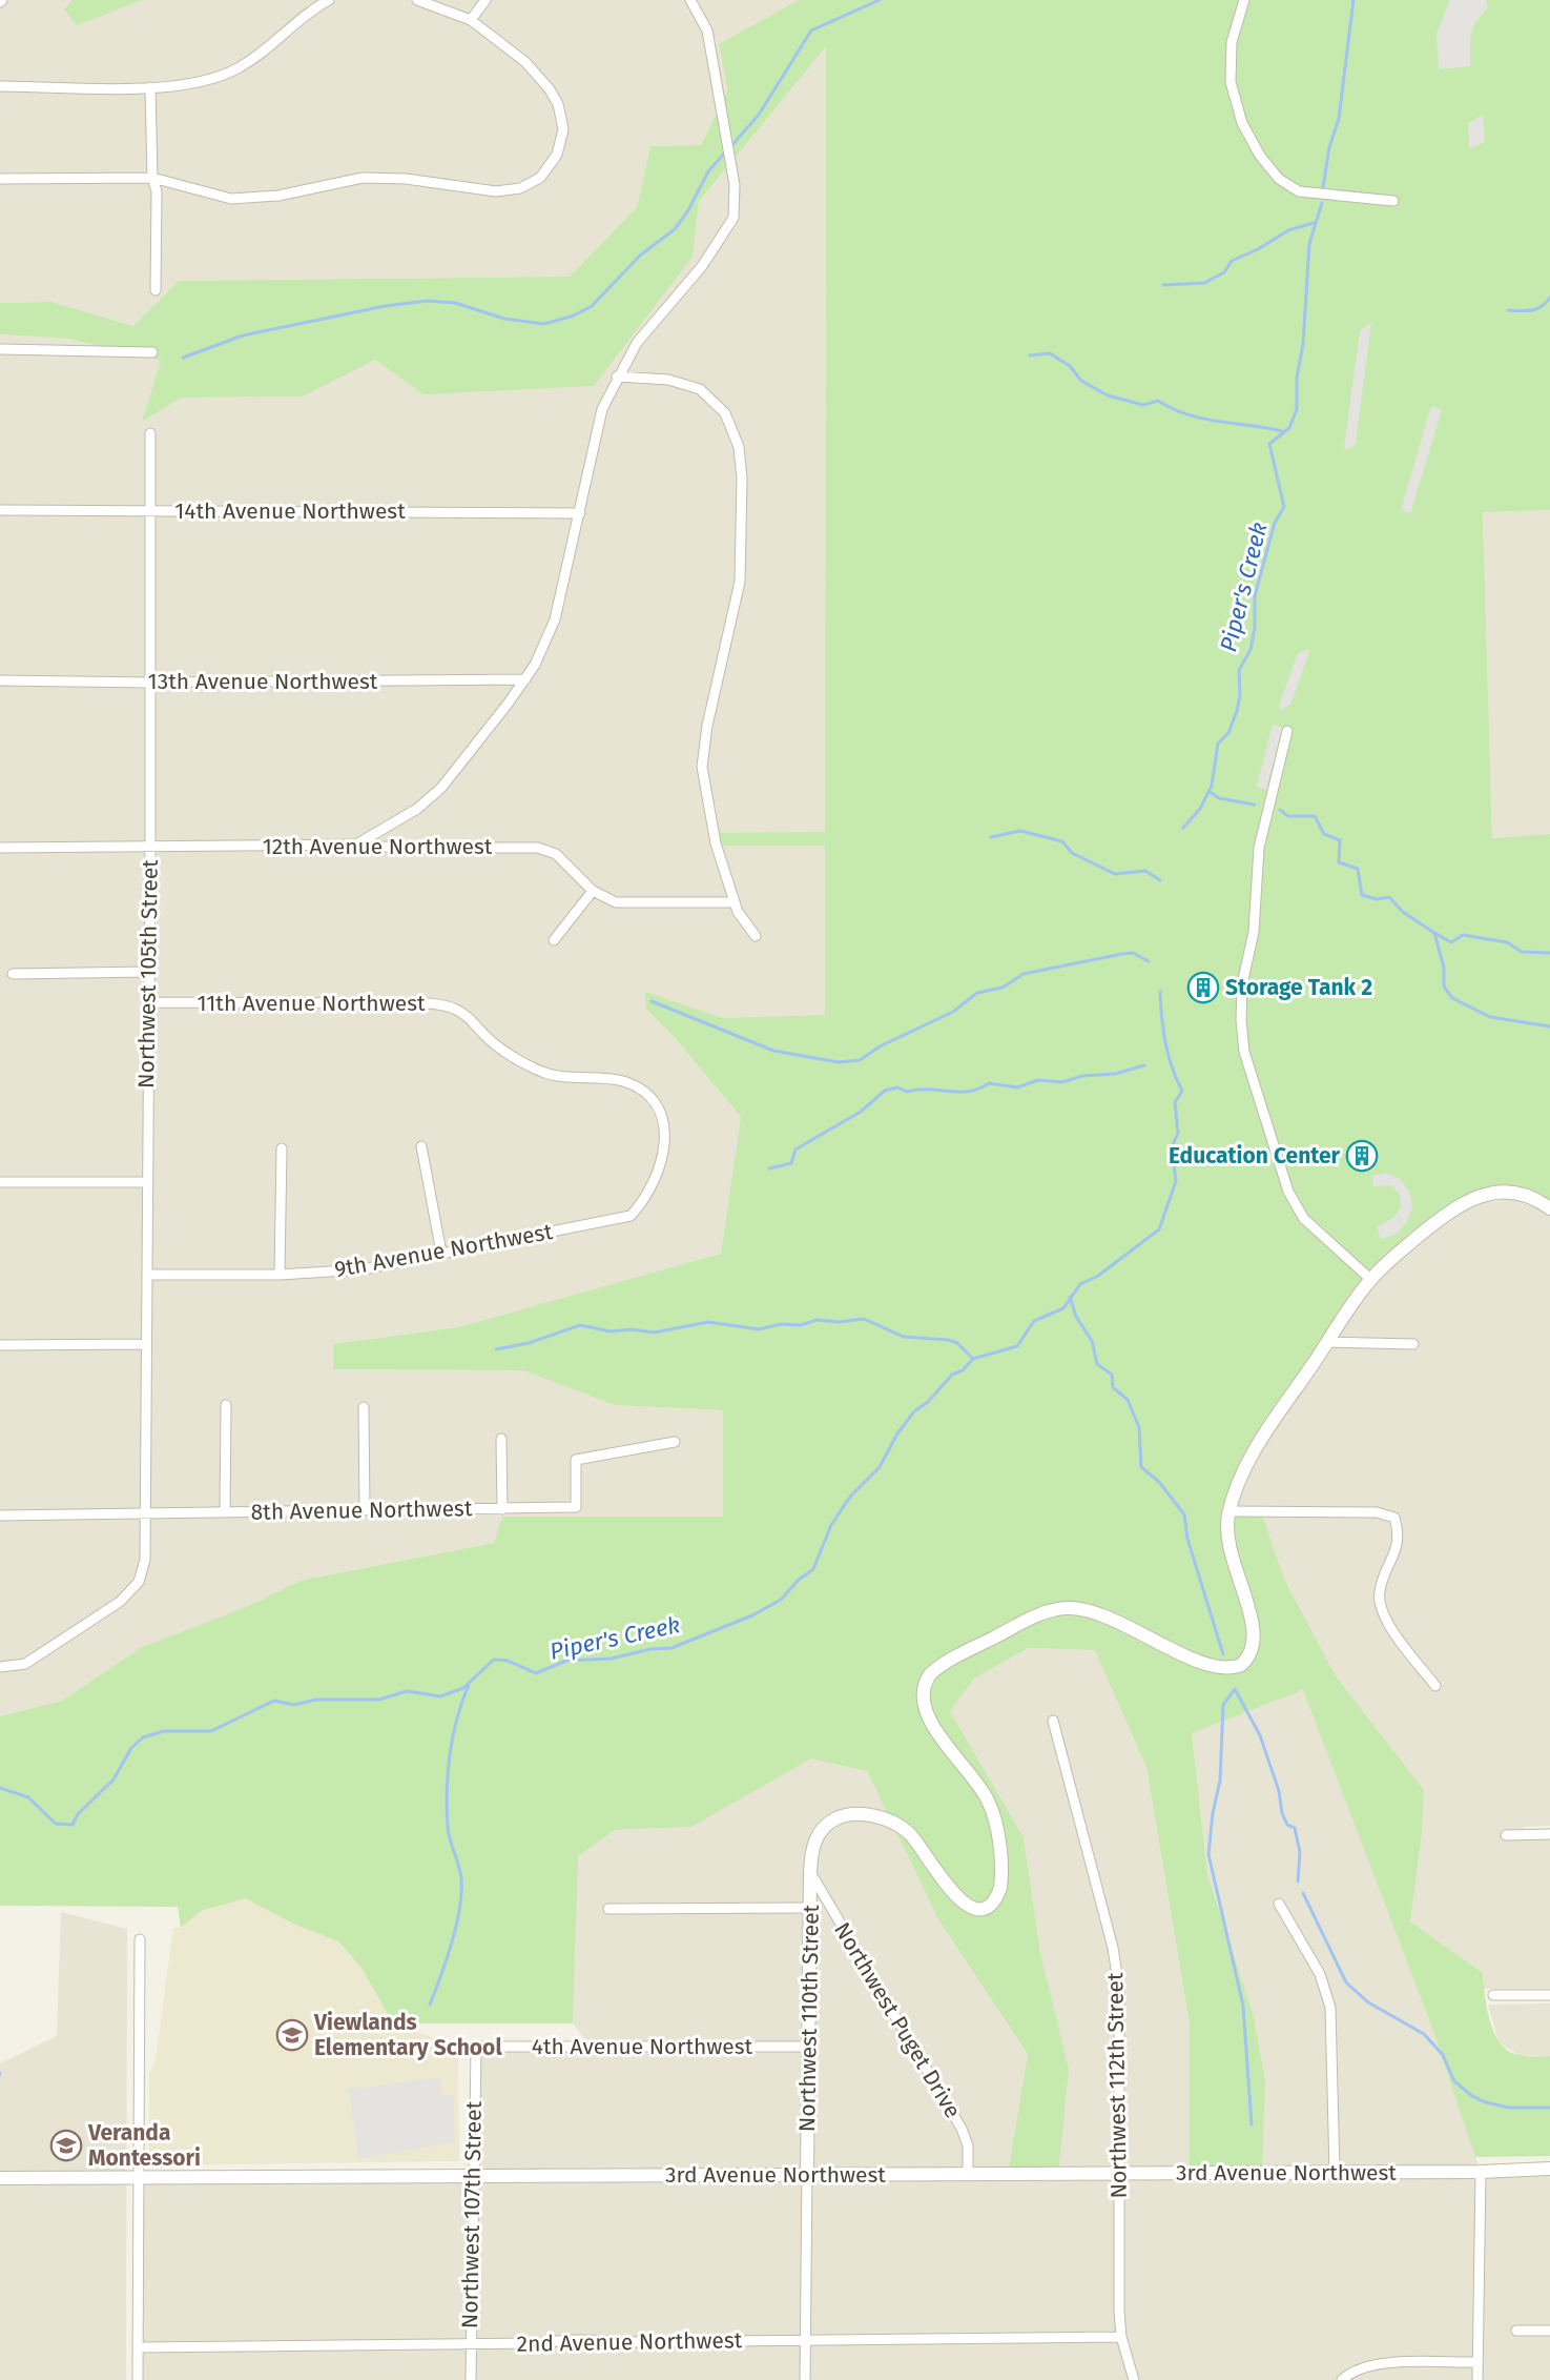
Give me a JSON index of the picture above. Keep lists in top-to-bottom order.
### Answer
{
  "streets": {
    "street": [
      "14th Avenue Northwest",
      "13th Avenue Northwest",
      "12th Avenue Northwest",
      "Northwest 105th Street",
      "11th Avenue Northwest",
      "9th Avenue Northwest",
      "8th Avenue Northwest",
      "Northwest 110th Street",
      "Northwest Puget Drive",
      "4th Avenue Northwest",
      "Northwest 112th Street",
      "3rd Avenue Northwest",
      "Northwest 107th Street",
      "2nd Avenue Northwest"
    ]
  },
  "crossings": [
    ["14th Avenue Northwest", "Northwest 105th Street"],
    ["13th Avenue Northwest", "Northwest 105th Street"],
    ["12th Avenue Northwest", "Northwest 105th Street"],
    ["Northwest 105th Street", "11th Avenue Northwest"],
    ["Northwest 105th Street", "9th Avenue Northwest"],
    ["Northwest 105th Street", "8th Avenue Northwest"],
    ["11th Avenue Northwest", "9th Avenue Northwest"],
    ["Northwest 110th Street", "Northwest Puget Drive"],
    ["Northwest 110th Street", "4th Avenue Northwest"],
    ["Northwest 110th Street", "3rd Avenue Northwest"],
    ["Northwest 110th Street", "2nd Avenue Northwest"],
    ["Northwest Puget Drive", "3rd Avenue Northwest"],
    ["4th Avenue Northwest", "Northwest 107th Street"],
    ["Northwest 112th Street", "3rd Avenue Northwest"],
    ["Northwest 112th Street", "2nd Avenue Northwest"],
    ["3rd Avenue Northwest", "Northwest 107th Street"],
    ["Northwest 107th Street", "2nd Avenue Northwest"]
  ],
  "water": ["Piper's Creek"],
  "places": {
    "building": ["Storage Tank 2", "Education Center"],
    "school or university": ["Viewlands Elementary School", "Veranda Montessori"]
  }
}
